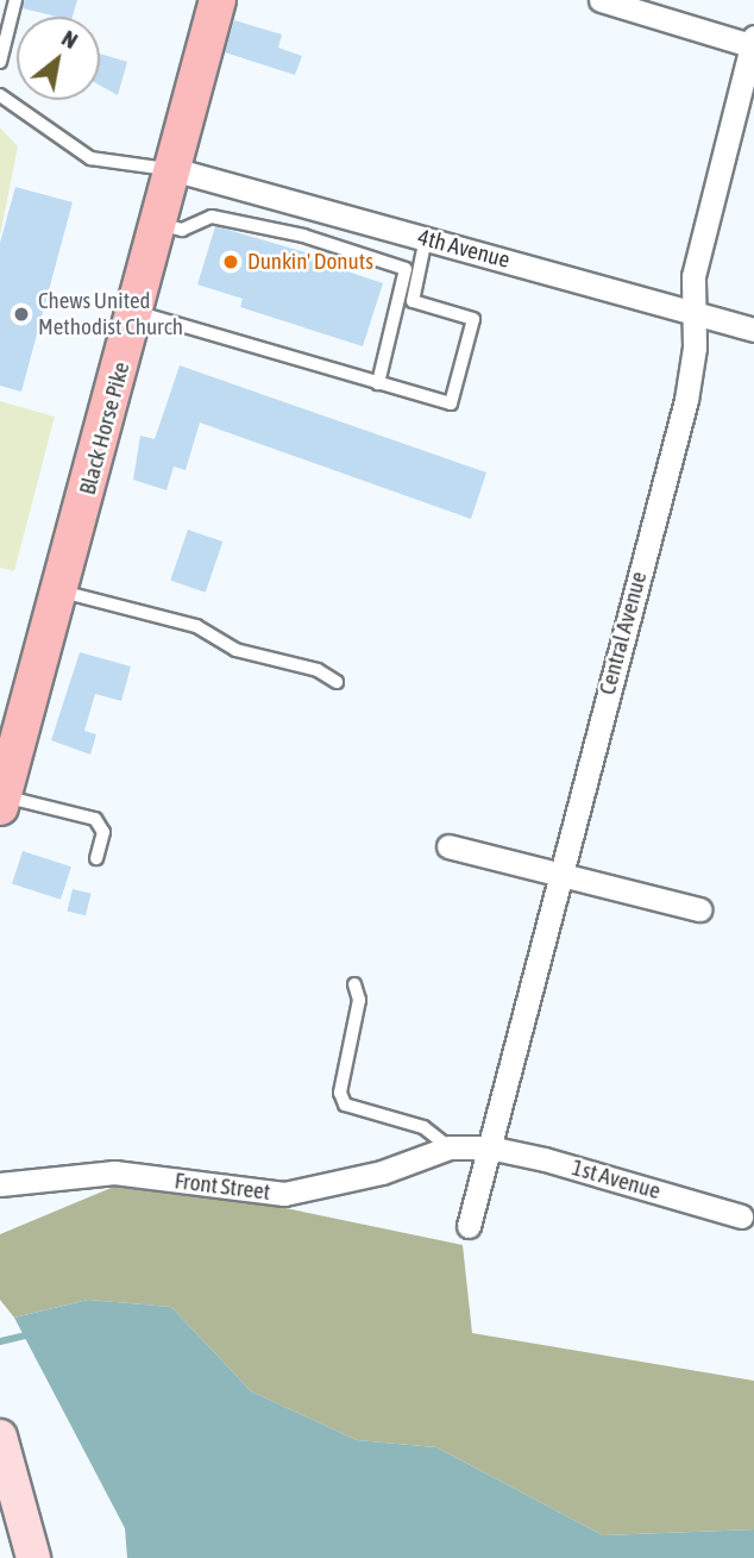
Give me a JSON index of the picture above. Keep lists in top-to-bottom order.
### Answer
{
  "streets": {
    "main road": ["Black Horse Pike"],
    "street": [
      "4th Avenue",
      "Central Avenue",
      "1st Avenue",
      "Front Street"
    ]
  },
  "crossings": [
    ["4th Avenue", "Black Horse Pike"],
    ["4th Avenue", "Central Avenue"],
    ["Central Avenue", "1st Avenue"],
    ["Central Avenue", "Front Street"],
    ["1st Avenue", "Front Street"]
  ],
  "places": ["Dunkin' Donuts", "Chews United Methodist Church"],
  "north": "top right"
}
